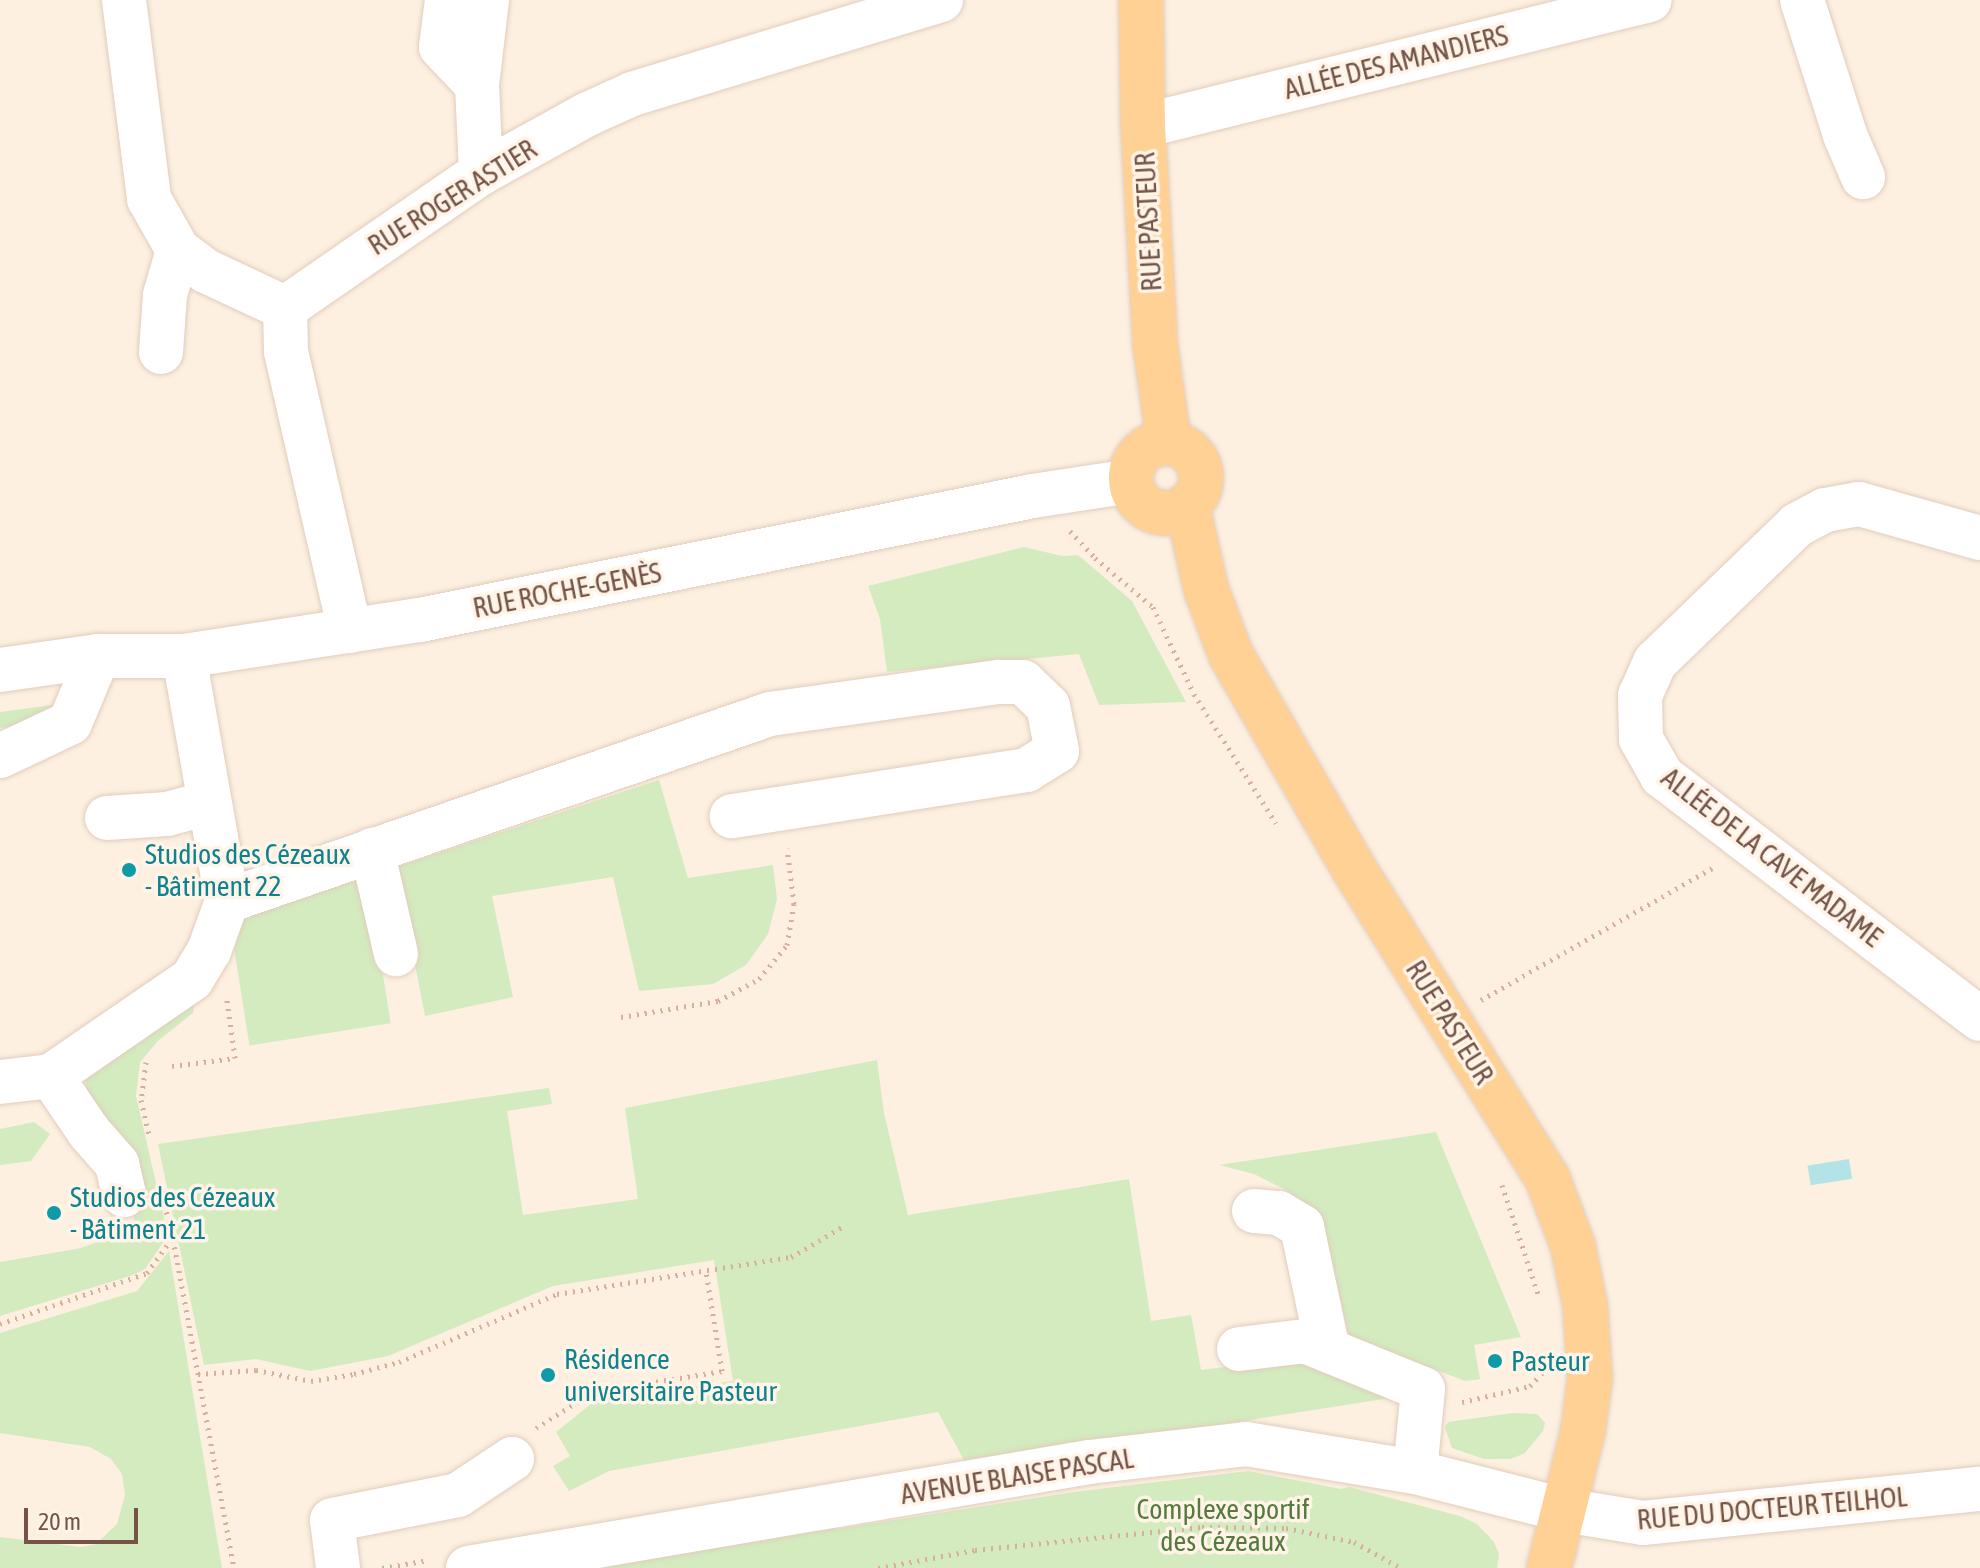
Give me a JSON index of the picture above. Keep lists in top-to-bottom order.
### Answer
{
  "streets": {
    "main road": ["RUE PASTEUR"],
    "street": [
      "ALLÉE DES AMANDIERS",
      "RUE ROGER ASTIER",
      "RUE ROCHE-GENÈS",
      "ALLÉE DE LA CAVE MADAME",
      "AVENUE BLAISE PASCAL",
      "RUE DU DOCTEUR TEILHOL"
    ]
  },
  "crossings": [
    ["ALLÉE DES AMANDIERS", "RUE PASTEUR"],
    ["RUE PASTEUR", "RUE ROCHE-GENÈS"],
    ["RUE PASTEUR", "AVENUE BLAISE PASCAL"],
    ["RUE PASTEUR", "RUE DU DOCTEUR TEILHOL"],
    ["AVENUE BLAISE PASCAL", "RUE DU DOCTEUR TEILHOL"]
  ],
  "parks": ["Complexe sportif des Cézeaux"],
  "places": [
    "Studios des Cézeaux - Bâtiment 22",
    "Studios des Cézeaux - Bâtiment 21",
    "Pasteur",
    "Résidence universitaire Pasteur"
  ],
  "scale_bar": "20 m"
}
